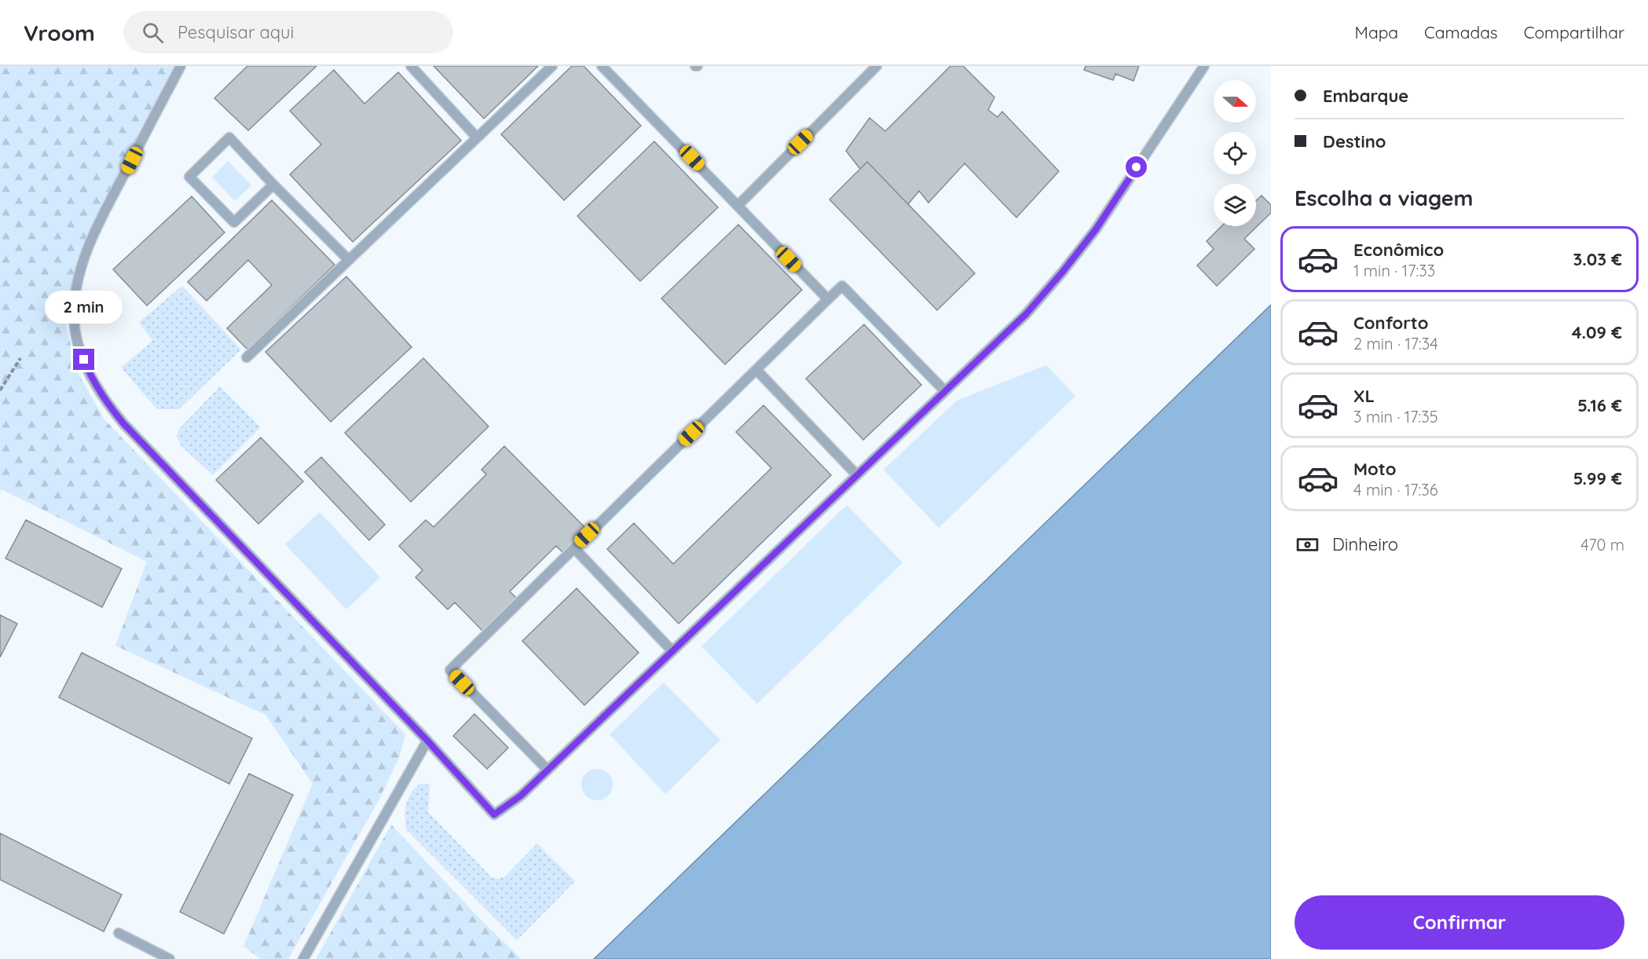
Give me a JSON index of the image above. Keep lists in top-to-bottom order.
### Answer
{
  "north": "right",
  "page": {
    "header": "Vroom",
    "search": "Pesquisar aqui",
    "nav": ["Mapa", "Camadas", "Compartilhar"],
    "banner": ["Embarque", "Destino"],
    "heading": "Escolha a viagem",
    "list": [
      {
        "name": "Econômico",
        "note": "1 min · 17:33",
        "value": "3.03 €"
      },
      {
        "name": "Conforto",
        "note": "2 min · 17:34",
        "value": "4.09 €"
      },
      {
        "name": "XL",
        "note": "3 min · 17:35",
        "value": "5.16 €"
      },
      {
        "name": "Moto",
        "note": "4 min · 17:36",
        "value": "5.99 €"
      }
    ],
    "bubble": "2 min",
    "pay": ["Dinheiro", "470 m"],
    "buttons": "Confirmar"
  }
}
